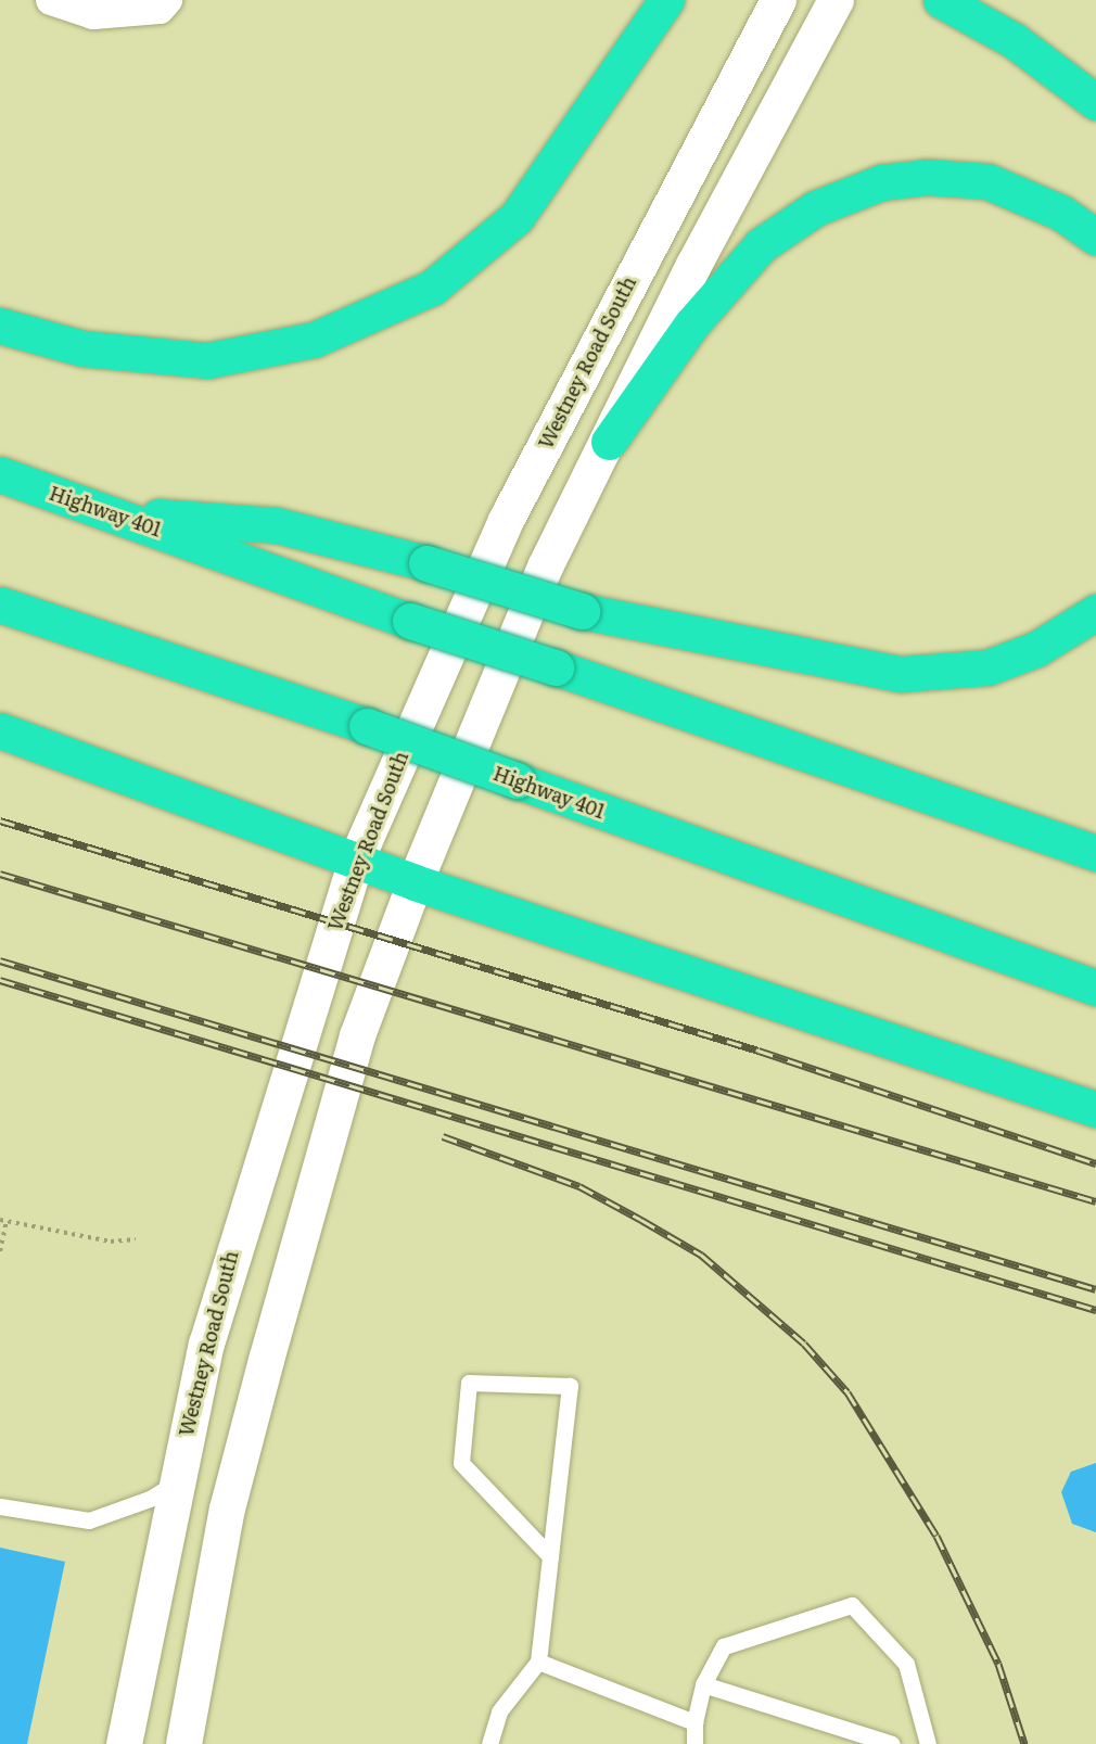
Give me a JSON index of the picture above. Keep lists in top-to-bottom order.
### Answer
{
  "streets": {
    "highway": ["Highway 401"],
    "main road": ["Westney Road South"]
  }
}
